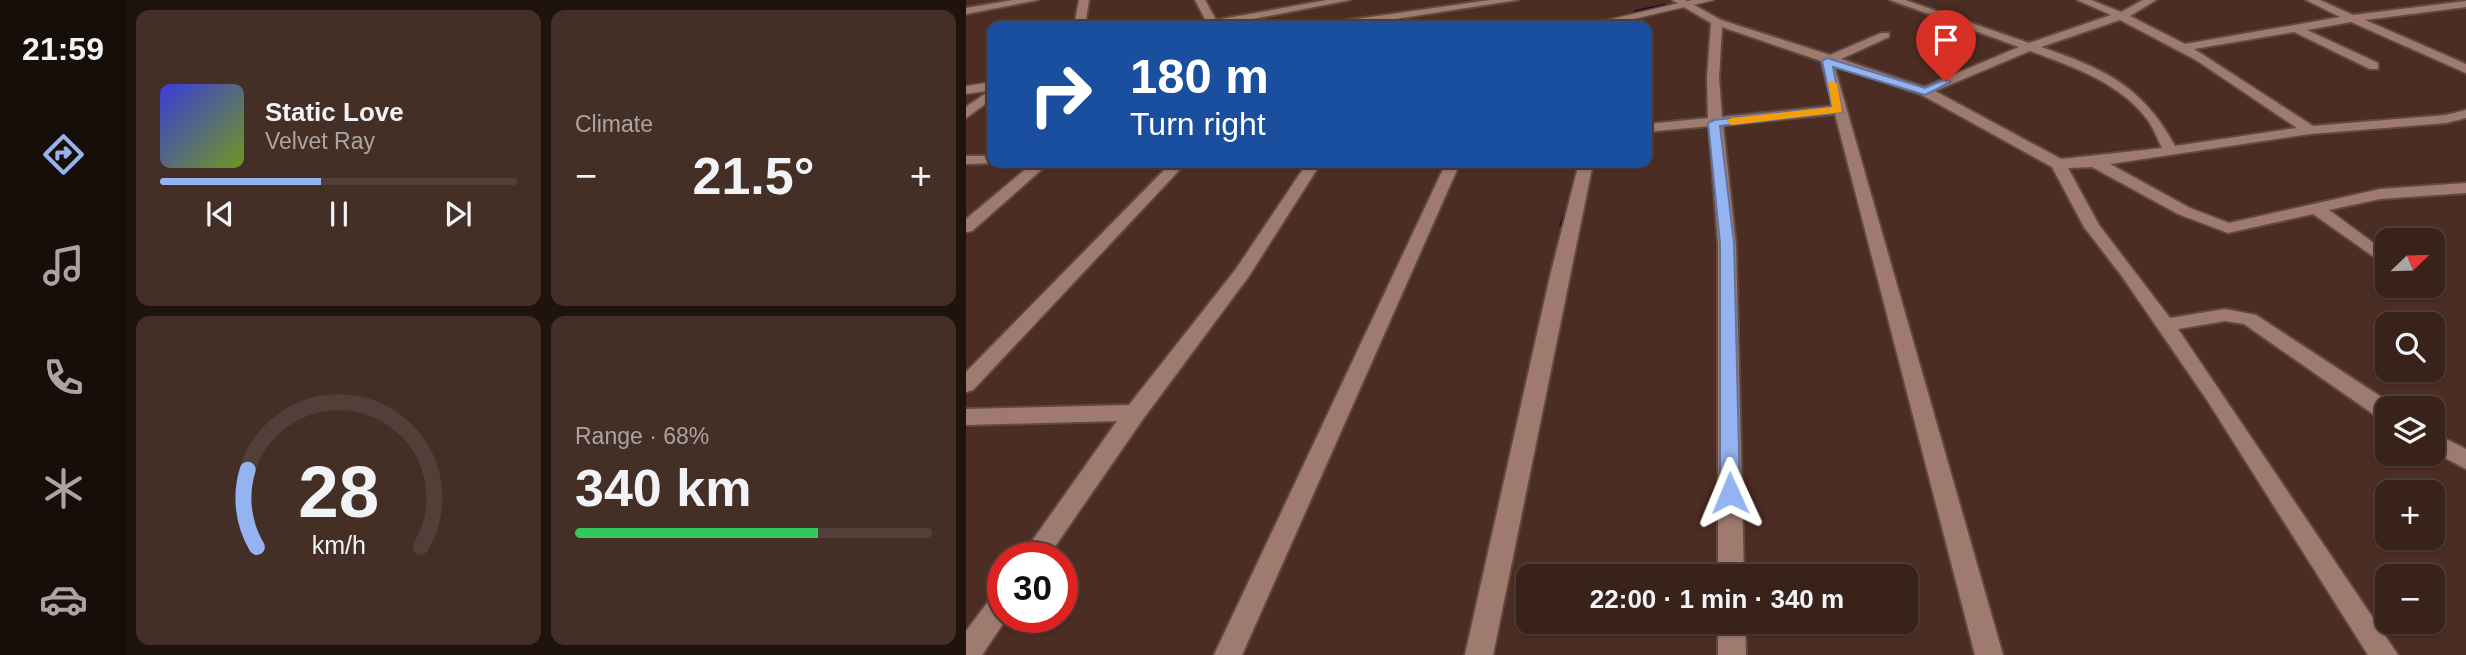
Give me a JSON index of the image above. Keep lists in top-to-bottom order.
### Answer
{
  "north": "top right",
  "page": {
    "tabs": "21:59",
    "tile": [
      "Climate",
      ["Range · 68%", "340 km"]
    ],
    "turn": ["180 m", "Turn right"],
    "song": ["Static Love", "Velvet Ray"],
    "heat": ["−", "21.5°", "+"],
    "map_buttons": ["+", "−"],
    "limit": "30",
    "trip": "22:00 · 1 min · 340 m",
    "gauge": ["28", "km/h"]
  }
}
